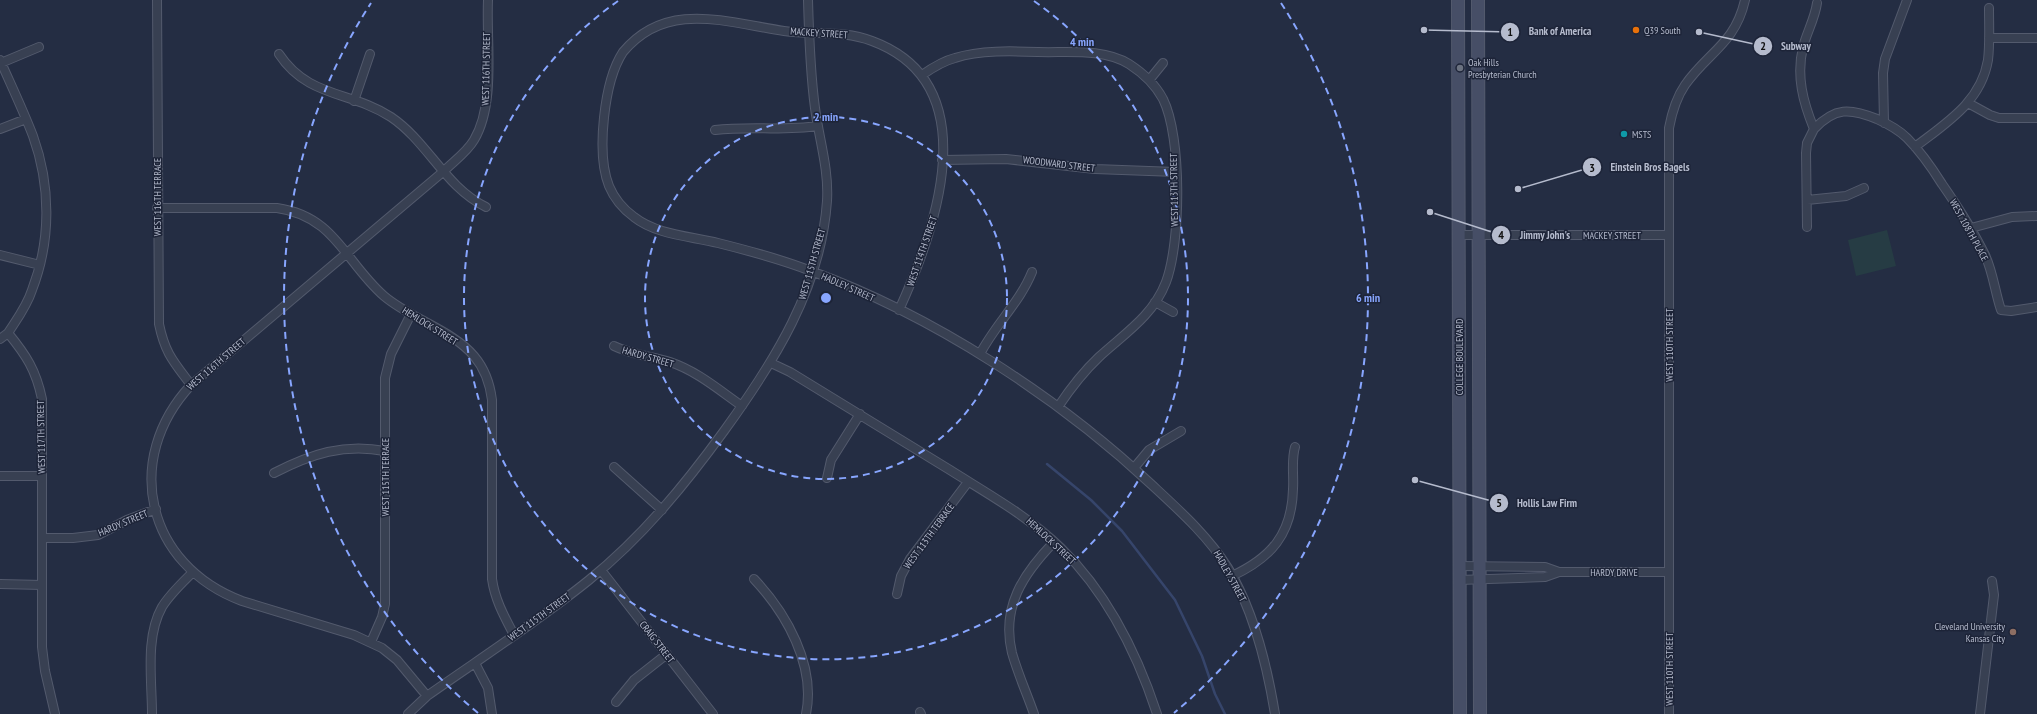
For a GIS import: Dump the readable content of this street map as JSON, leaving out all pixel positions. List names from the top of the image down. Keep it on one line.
{"streets":{"main road":["COLLEGE BOULEVARD"],"street":["MACKEY STREET","WEST 116TH STREET","WOODWARD STREET","WEST 113TH STREET","WEST 116TH TERRACE","WEST 108TH PLACE","WEST 114TH STREET","WEST 115TH STREET","HADLEY STREET","HEMLOCK STREET","WEST 110TH STREET","HARDY STREET","WEST 117TH STREET","WEST 115TH TERRACE","WEST 113TH TERRACE","HARDY DRIVE","CRAIG STREET"]},"crossings":[["MACKEY STREET","WEST 114TH STREET"],["MACKEY STREET","WEST 115TH STREET"],["MACKEY STREET","HADLEY STREET"],["MACKEY STREET","WEST 110TH STREET"],["MACKEY STREET","COLLEGE BOULEVARD"],["WEST 116TH STREET","WEST 116TH TERRACE"],["WEST 116TH STREET","WEST 115TH STREET"],["WEST 116TH STREET","HEMLOCK STREET"],["WEST 116TH STREET","HARDY STREET"],["WEST 116TH STREET","WEST 115TH TERRACE"],["WOODWARD STREET","WEST 113TH STREET"],["WOODWARD STREET","WEST 114TH STREET"],["WEST 113TH STREET","HADLEY STREET"],["WEST 116TH TERRACE","HEMLOCK STREET"],["WEST 114TH STREET","HADLEY STREET"],["WEST 115TH STREET","HADLEY STREET"],["WEST 115TH STREET","HEMLOCK STREET"],["WEST 115TH STREET","HARDY STREET"],["WEST 115TH STREET","CRAIG STREET"],["HEMLOCK STREET","WEST 115TH TERRACE"],["HEMLOCK STREET","WEST 113TH TERRACE"],["WEST 110TH STREET","HARDY DRIVE"],["HARDY STREET","WEST 117TH STREET"],["COLLEGE BOULEVARD","HARDY DRIVE"]],"places":["Bank of America","Q39 South","Subway","Oak Hills Presbyterian Church","MSTS","Einstein Bros Bagels","Jimmy John's","Hollis Law Firm","Cleveland University Kansas City"],"rings":["4 min","2 min","6 min"]}
